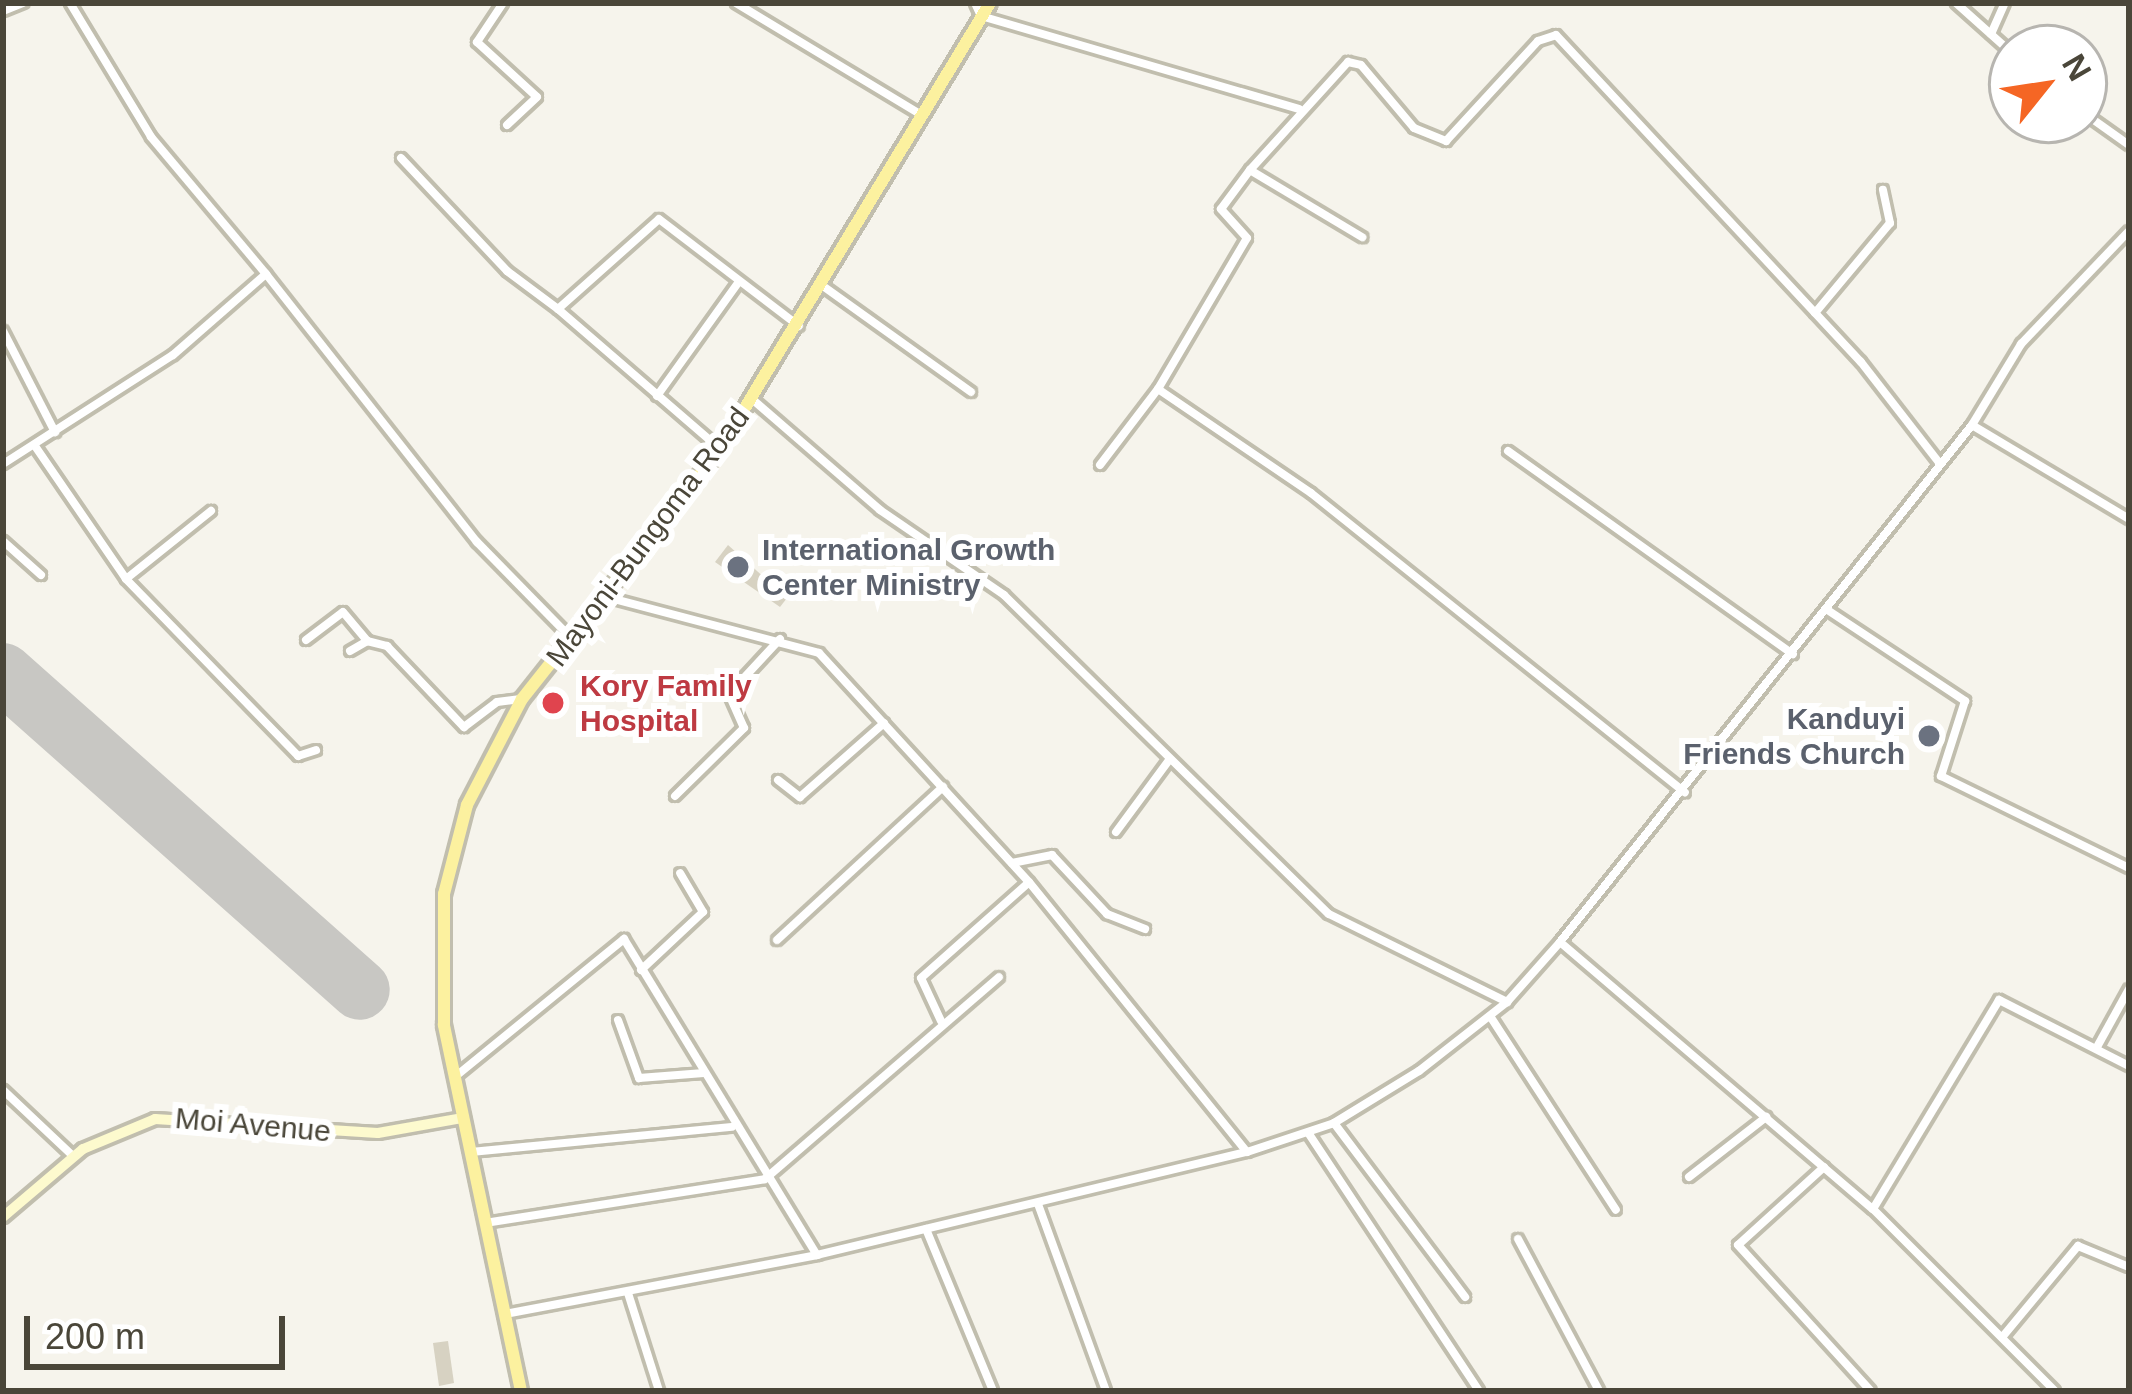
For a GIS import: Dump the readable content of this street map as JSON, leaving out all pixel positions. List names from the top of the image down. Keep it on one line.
{"streets":{"main road":["Mayoni-Bungoma Road"],"street":["Moi Avenue"]},"crossings":[["Mayoni-Bungoma Road","Moi Avenue"]],"places":["International Growth Center Ministry","Kory Family Hospital","Kanduyi Friends Church"],"scale_bar":"200 m","north":"top right"}
